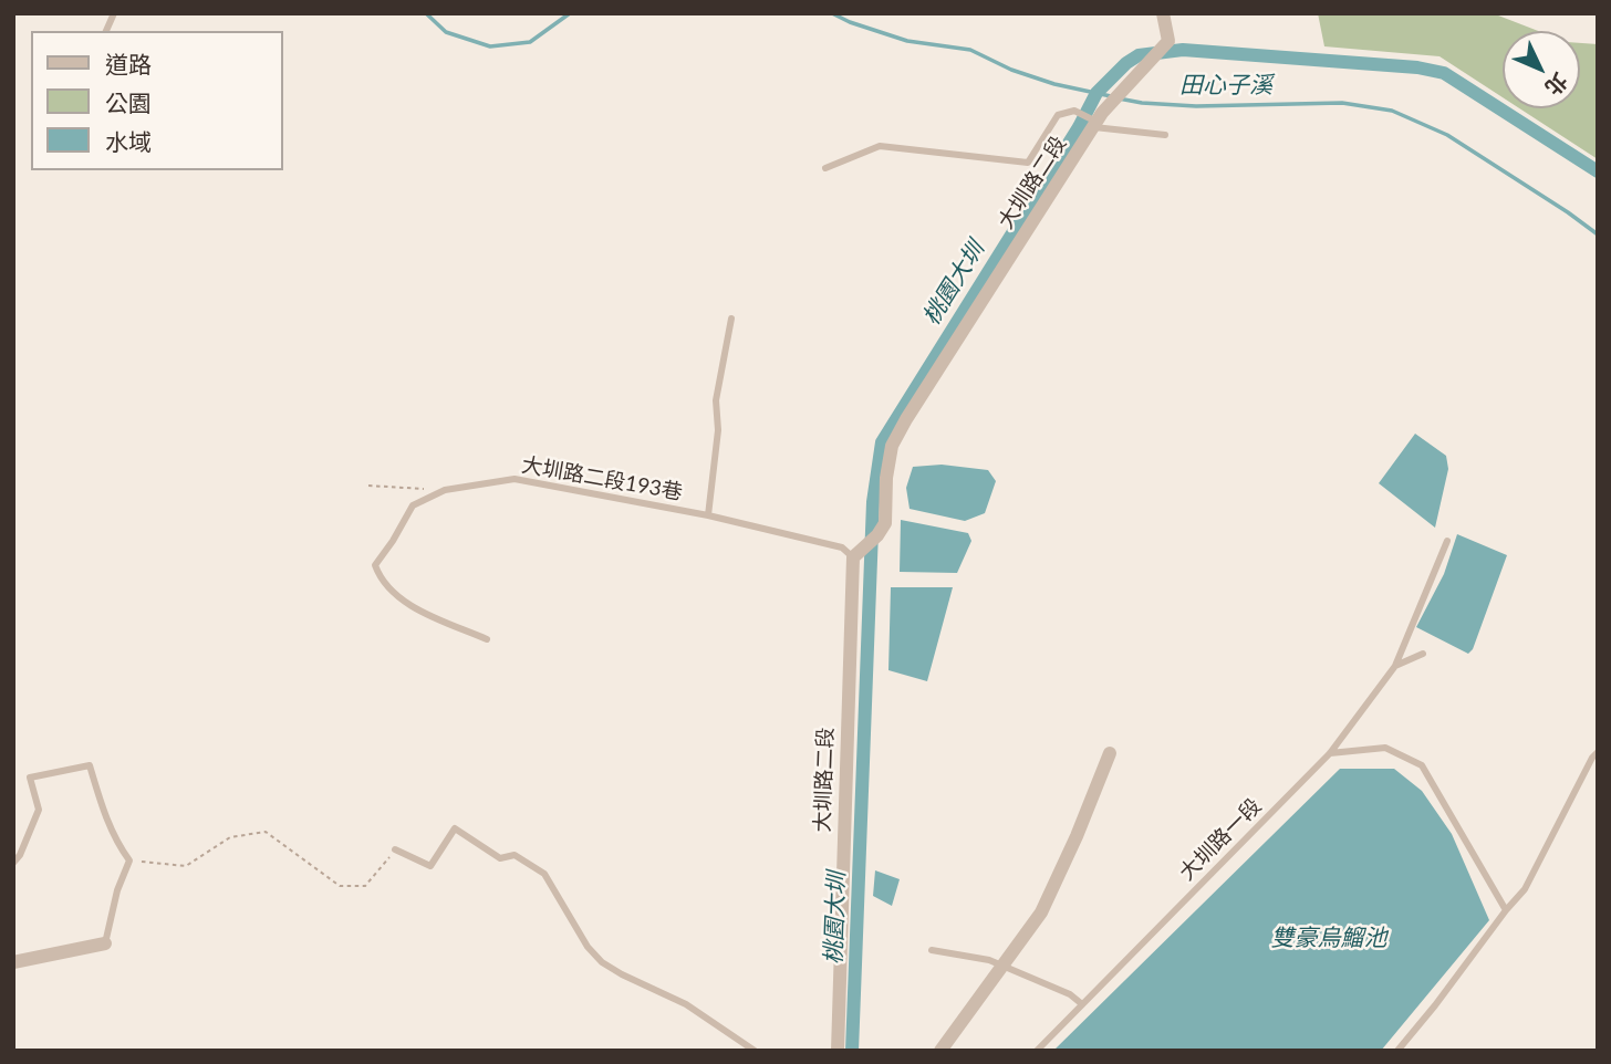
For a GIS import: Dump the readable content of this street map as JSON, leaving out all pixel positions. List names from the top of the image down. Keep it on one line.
{"streets":{"street":["大圳路二段"],"lane":["大圳路二段193巷","大圳路一段"]},"crossings":[["大圳路二段","大圳路二段193巷"]],"water":["田心子溪","桃園大圳","雙豪烏鰡池"],"legend":["道路","公園","水域"],"north":"bottom right"}
